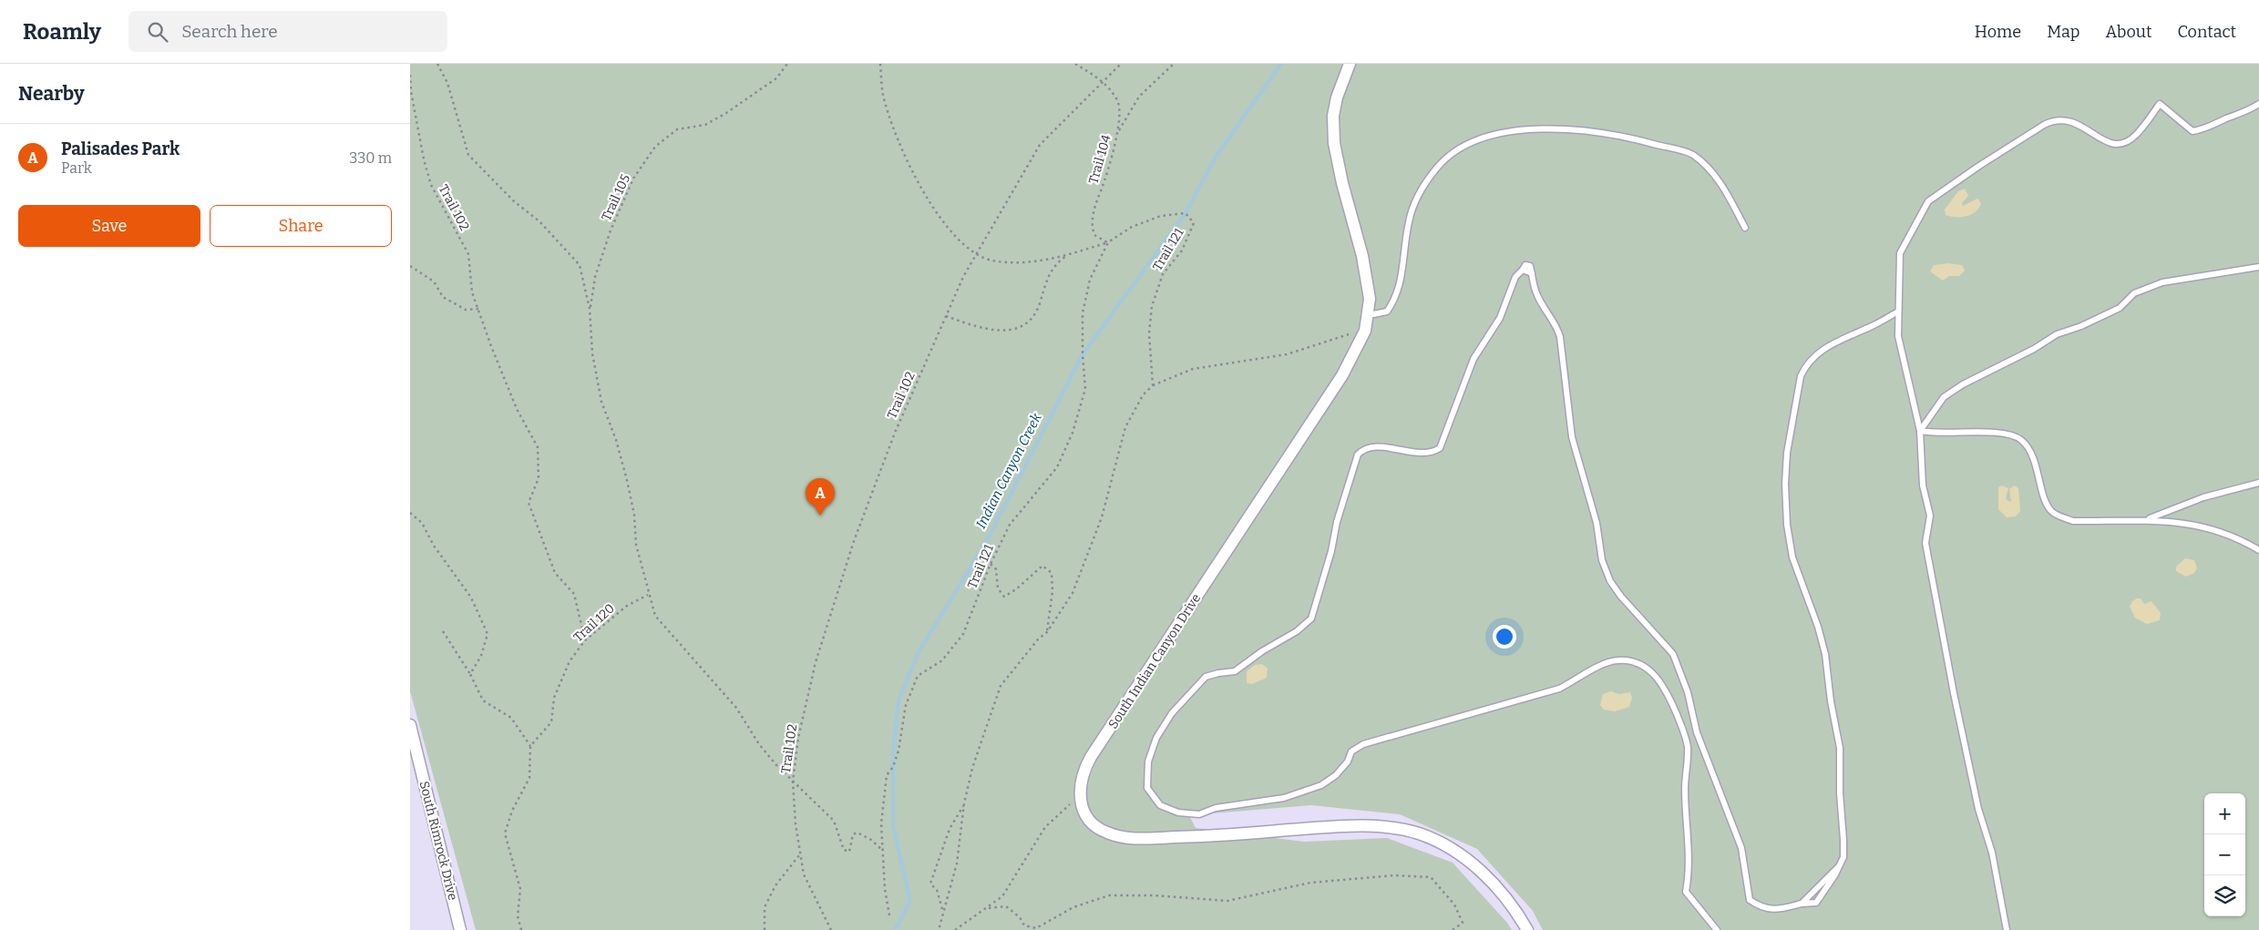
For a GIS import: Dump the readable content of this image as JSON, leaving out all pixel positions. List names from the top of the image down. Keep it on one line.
{"streets":{"street":["South Indian Canyon Drive","South Rimrock Drive"],"path":["Trail 104","Trail 105","Trail 102","Trail 121","Trail 120"]},"crossings":[["Trail 104","Trail 102"],["Trail 104","Trail 121"],["Trail 105","Trail 102"],["Trail 102","Trail 120"]],"water":["Indian Canyon Creek"],"page":{"header":"Roamly","search":"Search here","nav":["Home","Map","About","Contact"],"heading":"Nearby","list":[{"mark":"A","name":"Palisades Park","note":"Park","value":"330 m"}],"buttons":["Save","Share"],"pins":"A","map_buttons":["+","−"]}}
